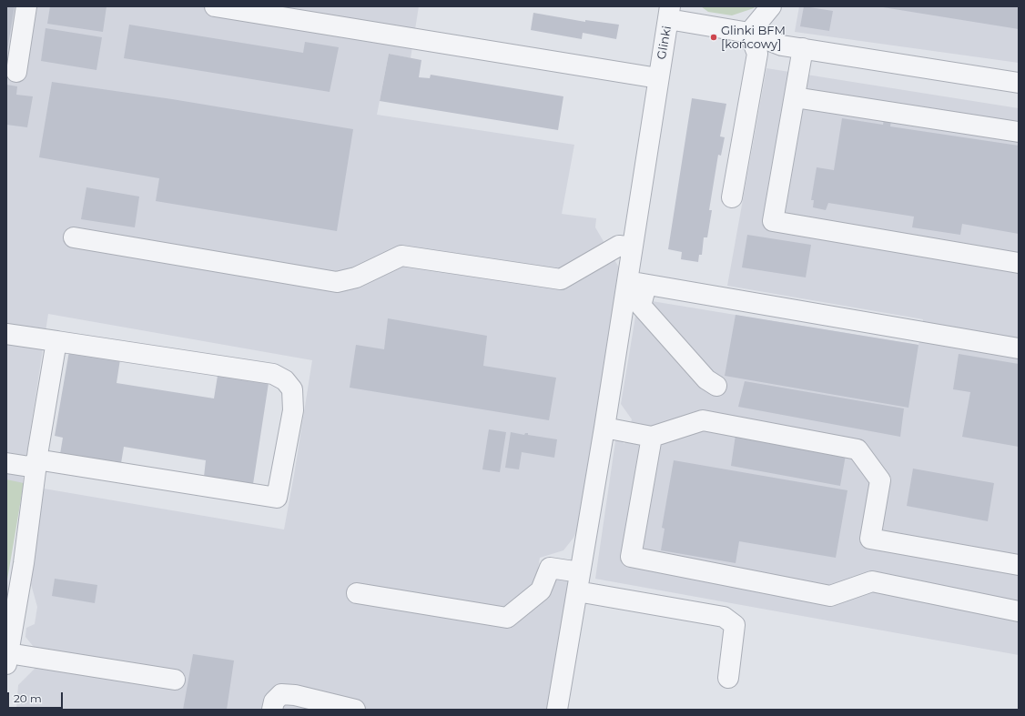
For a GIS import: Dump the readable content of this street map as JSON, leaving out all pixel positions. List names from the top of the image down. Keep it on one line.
{"streets":{"street":["Glinki"]},"places":["Glinki BFM [końcowy]"],"scale_bar":"20 m"}
